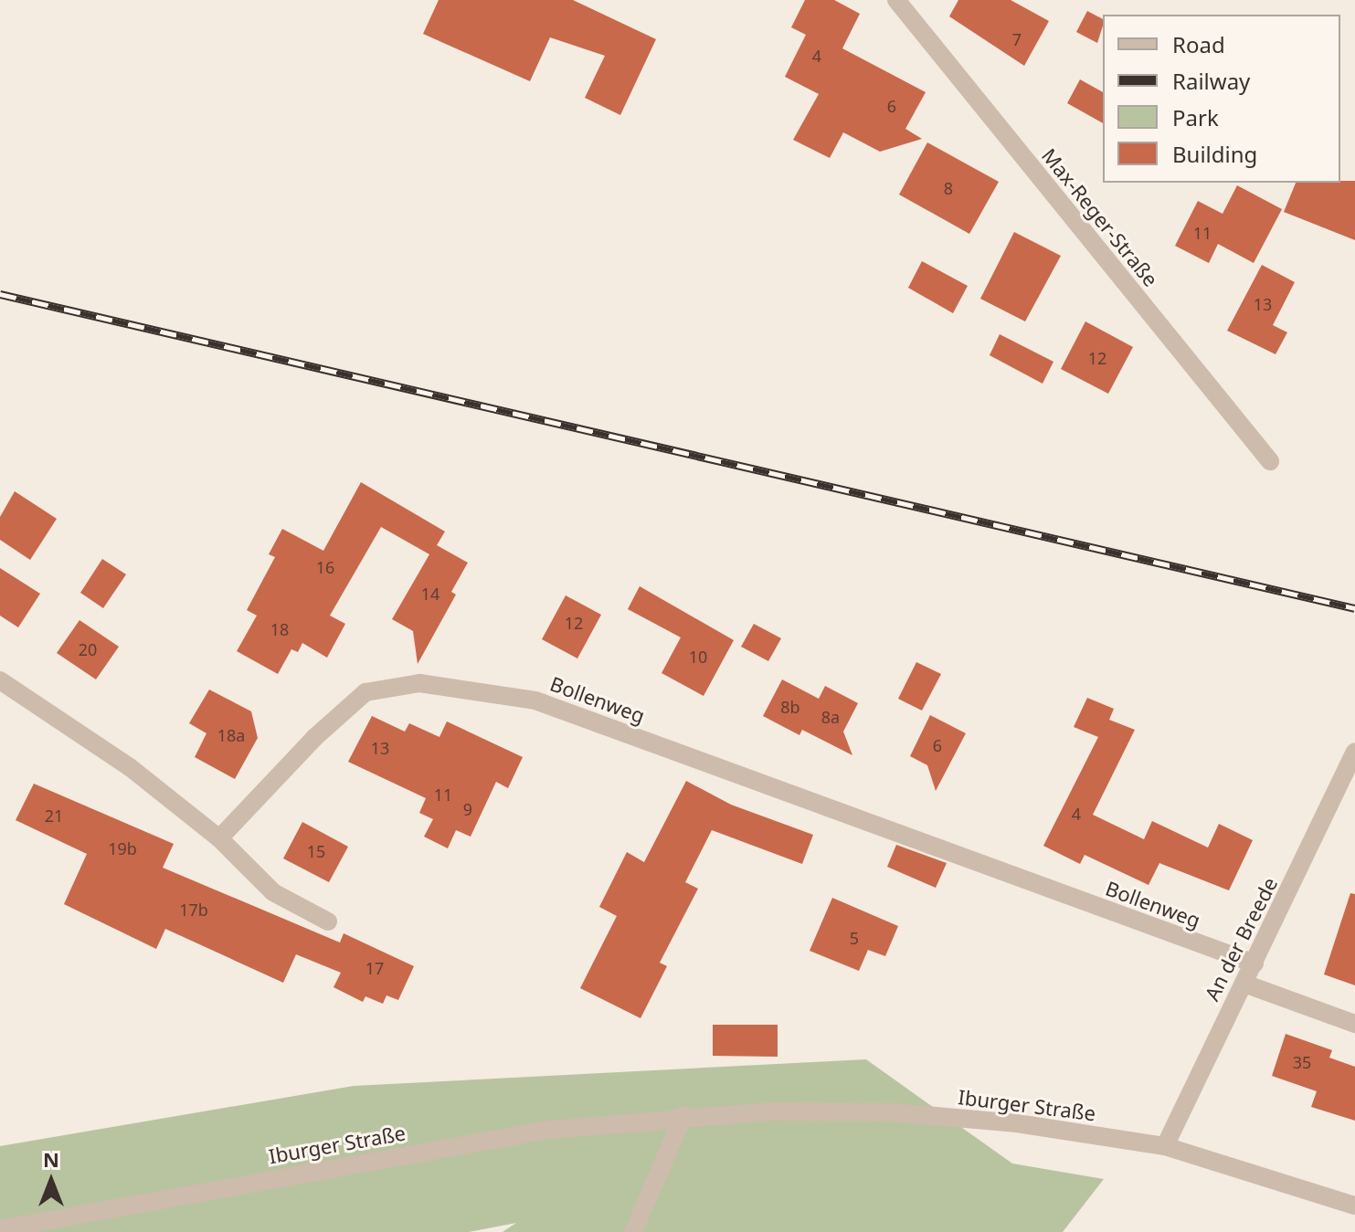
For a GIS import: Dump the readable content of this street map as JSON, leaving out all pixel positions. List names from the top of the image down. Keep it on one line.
{"streets":{"street":["Max-Reger-Straße","Bollenweg","An der Breede","Iburger Straße"]},"crossings":[["Bollenweg","An der Breede"],["An der Breede","Iburger Straße"]],"house_numbers":["7","4","6","8","11","13","12","16","14","12","18","20","10","8b","8a","18a","6","13","11","9","4","21","19b","15","17b","5","17","35"],"legend":["Road","Railway","Park","Building"],"north":"top"}
